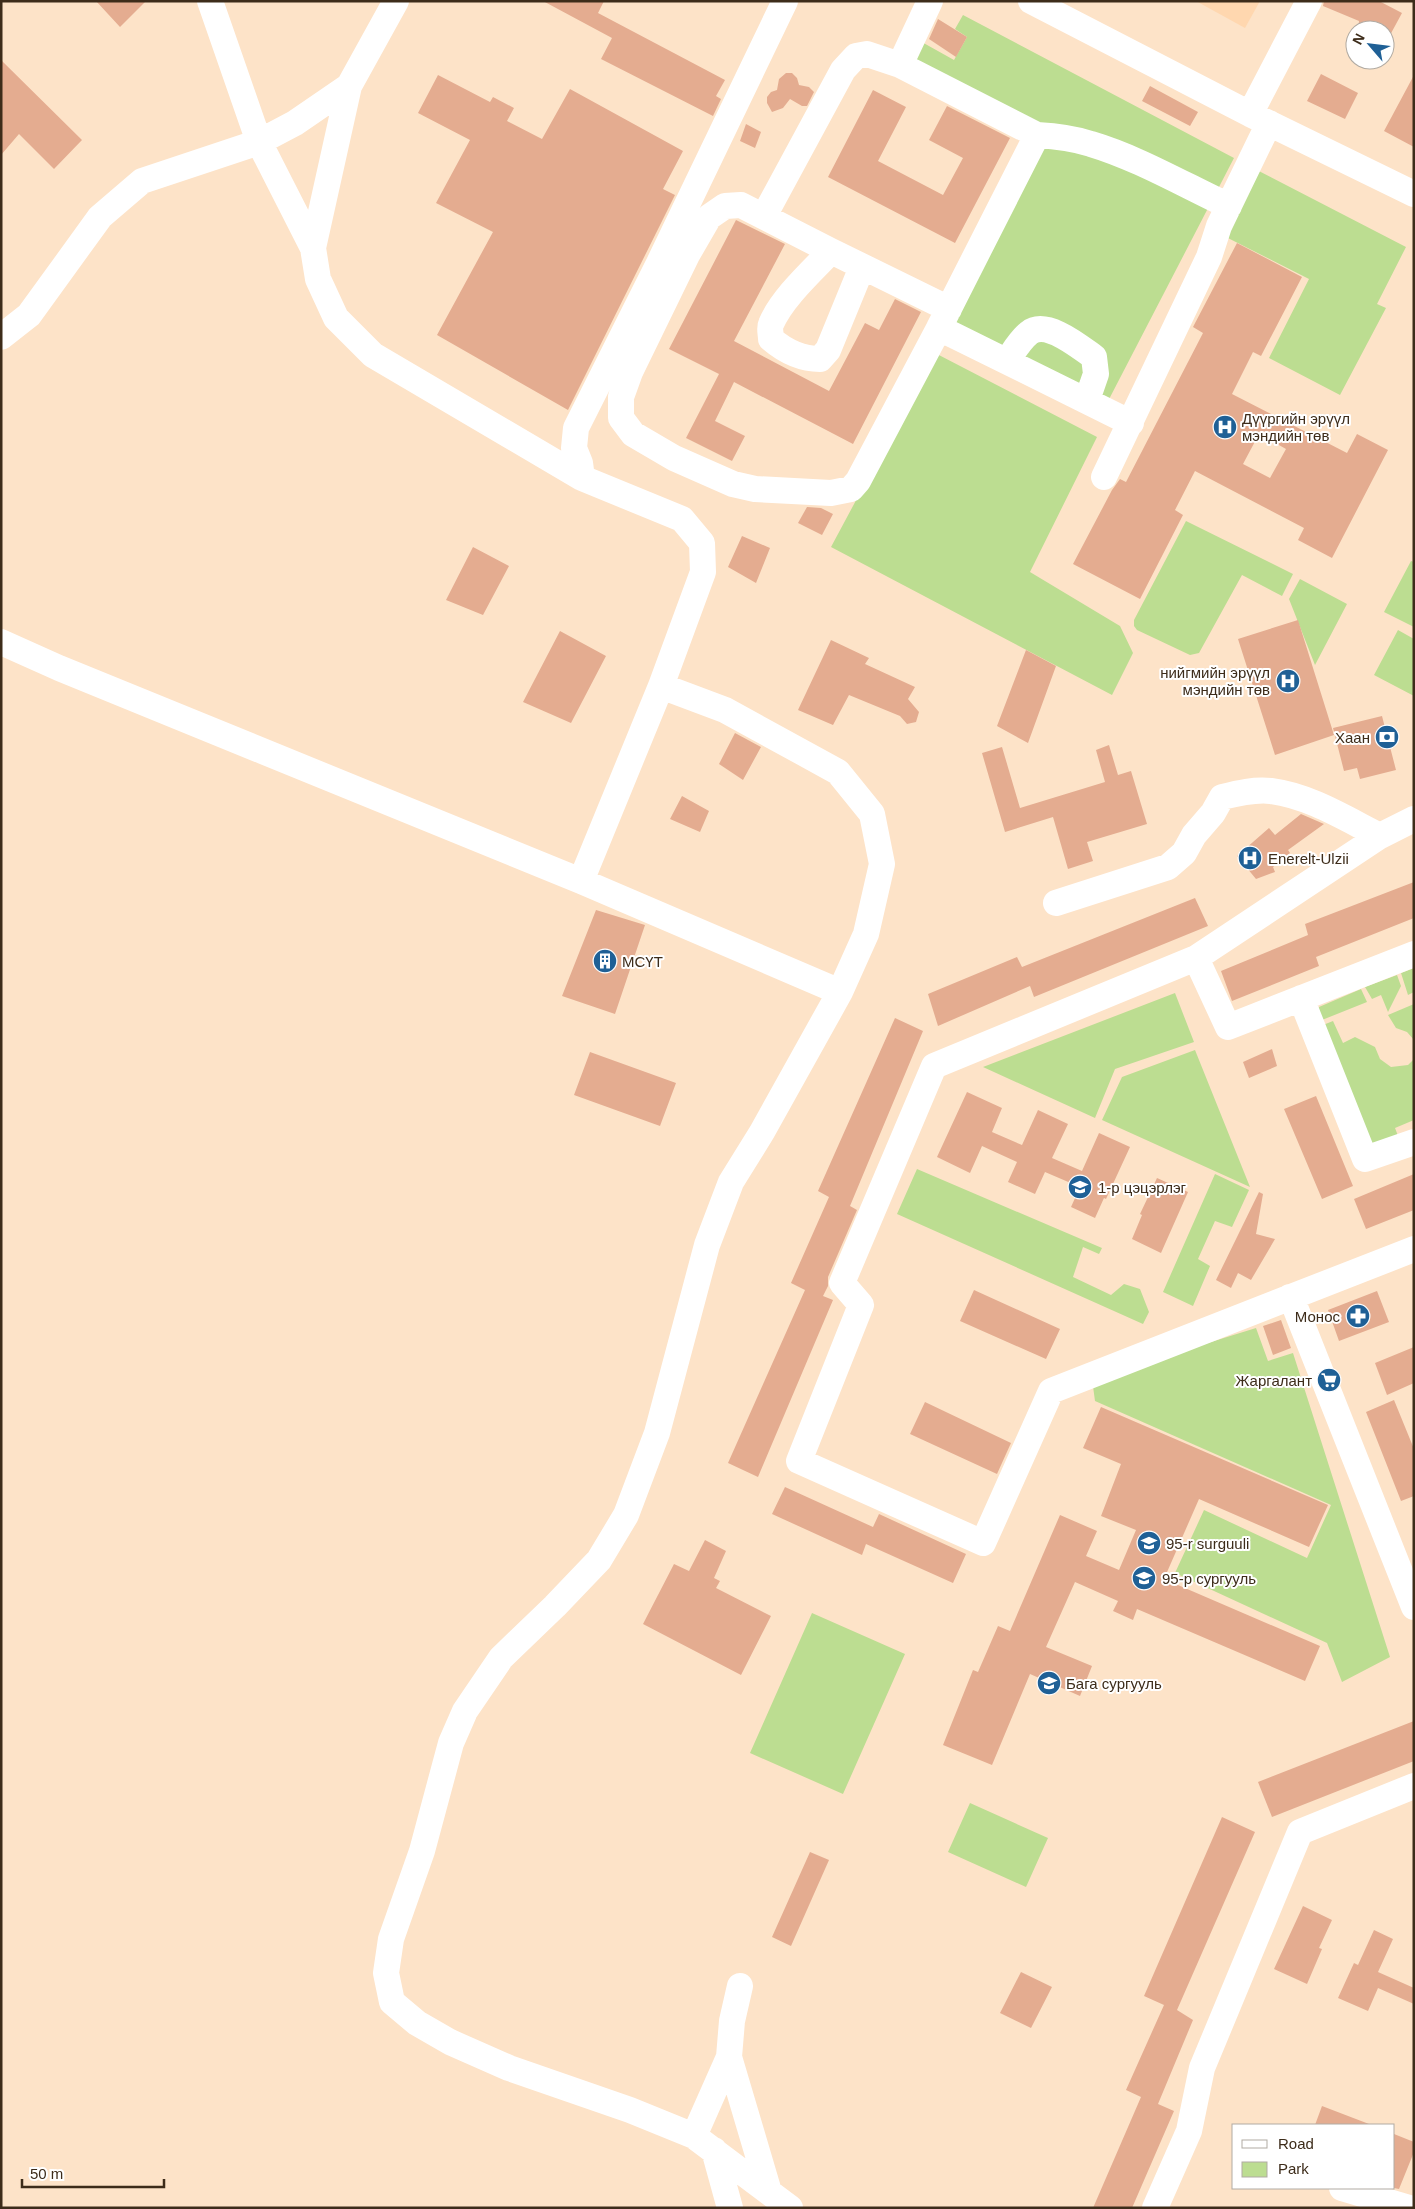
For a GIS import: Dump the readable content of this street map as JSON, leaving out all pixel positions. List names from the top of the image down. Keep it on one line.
{"places":{"hospital":["Дүүргийн эрүүл мэндийн төв","нийгмийн эрүүл мэндийн төв","Enerelt-Ulzii"],"bank":["Хаан"],"building":["МСҮТ"],"school or university":["1-р цэцэрлэг","95-r surguuli","95-р сургууль","Бага сургууль"],"pharmacy":["Монос"],"supermarket":["Жаргалант"]},"legend":["Road","Park"],"scale_bar":"50 m","north":"top left"}
